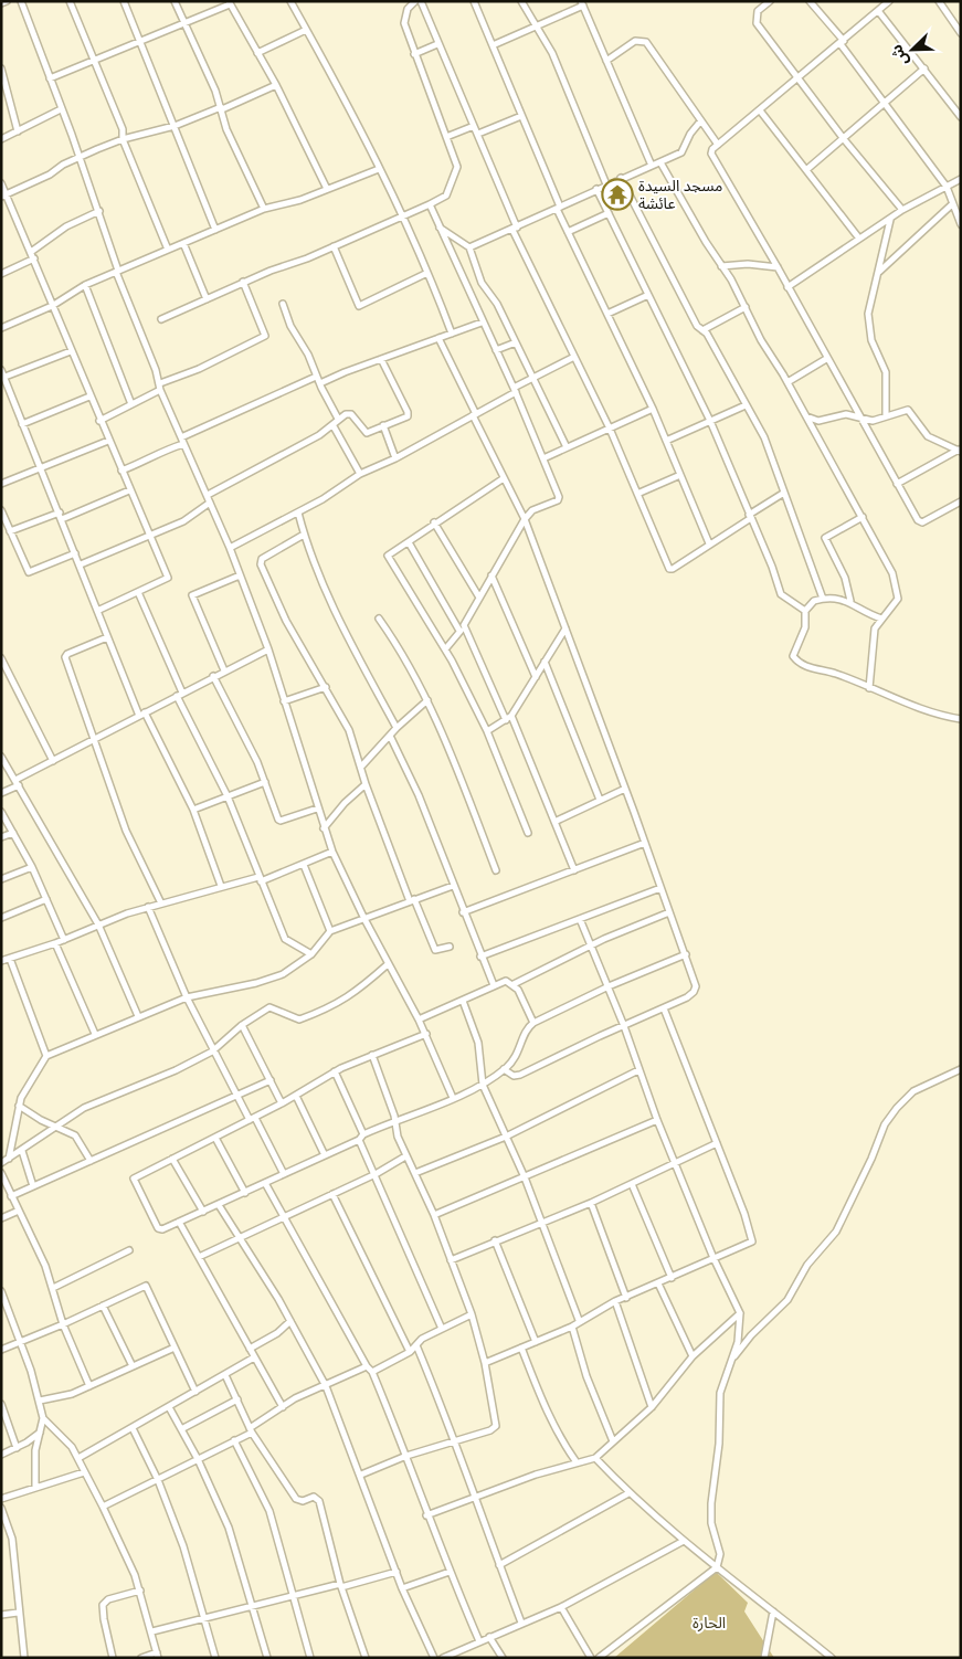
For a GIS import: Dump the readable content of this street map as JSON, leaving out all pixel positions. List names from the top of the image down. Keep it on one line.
{"parks":["الحارة"],"places":{"temple":["مسجد السيدة عائشة"]},"north":"bottom left"}
